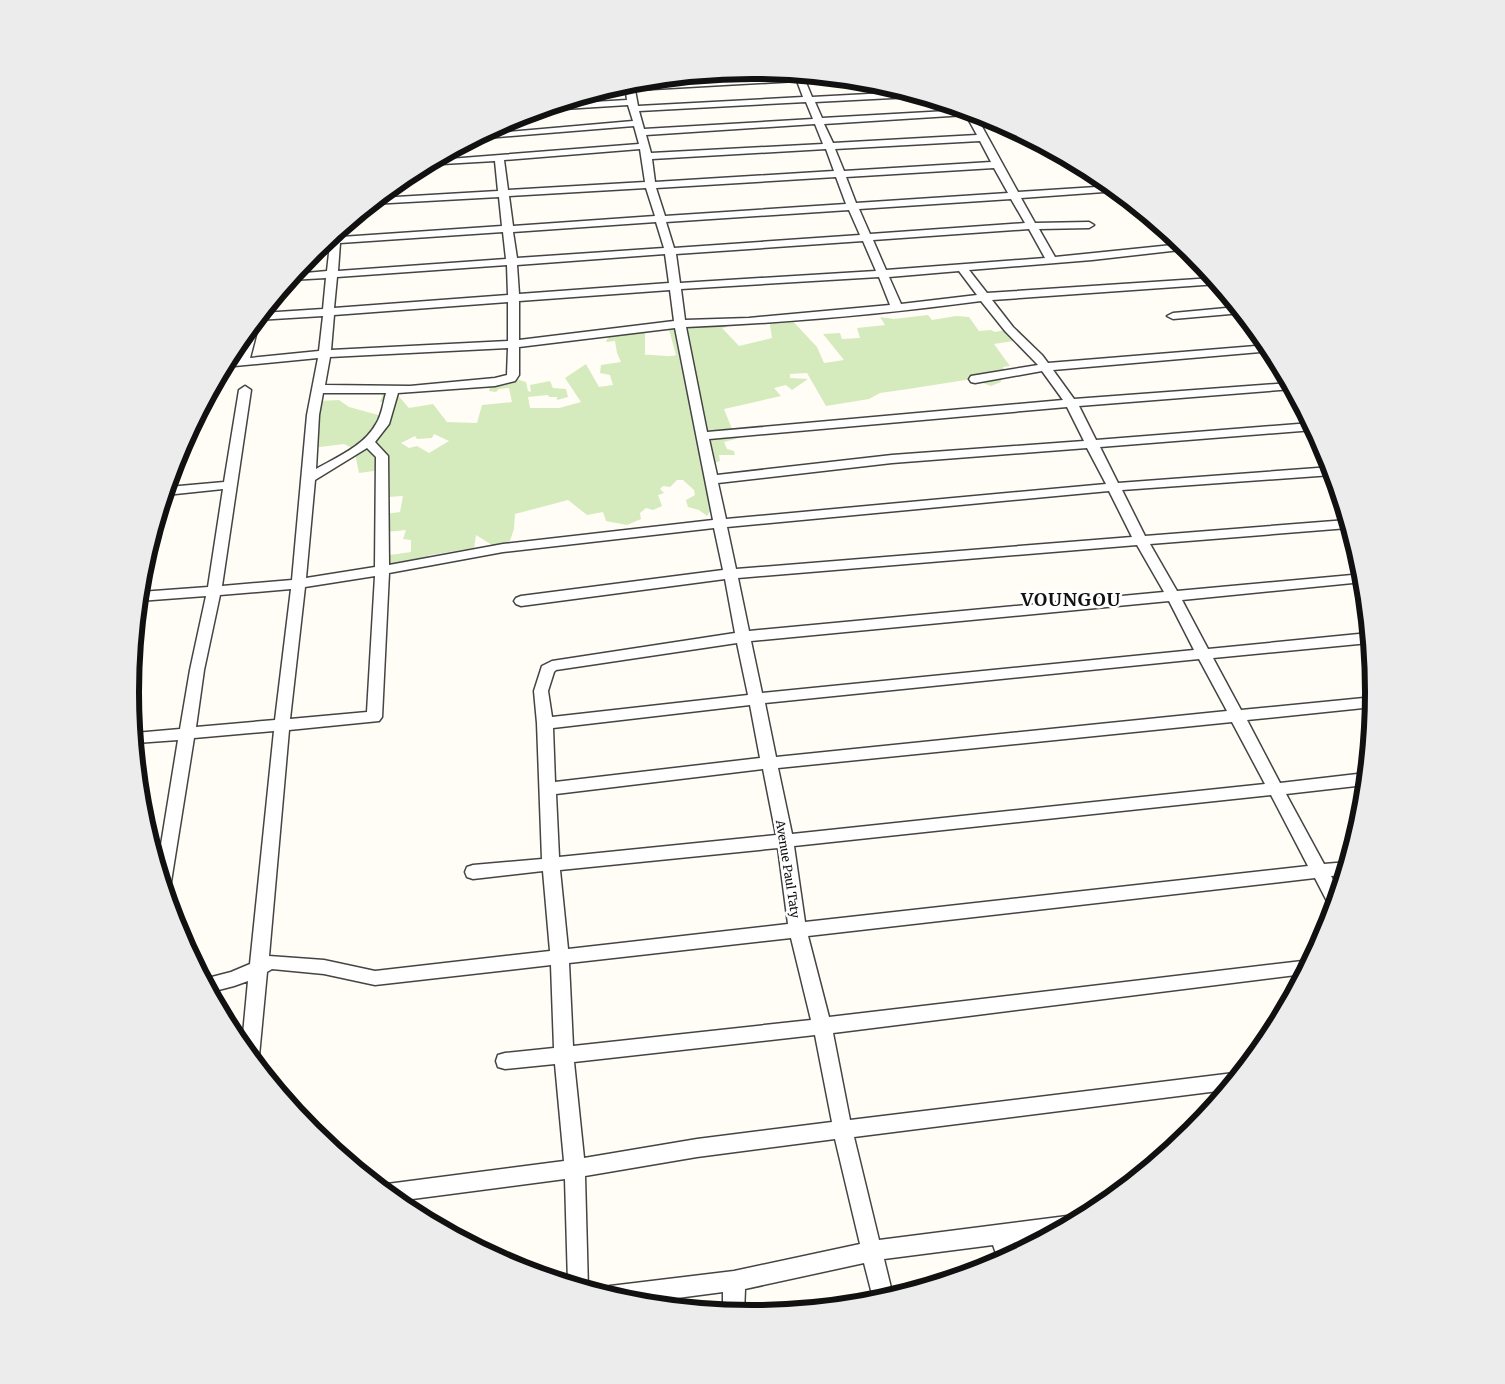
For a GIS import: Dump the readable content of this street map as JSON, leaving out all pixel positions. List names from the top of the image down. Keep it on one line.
{"streets":{"street":["Avenue Paul Taty"]},"districts":["VOUNGOU"]}
